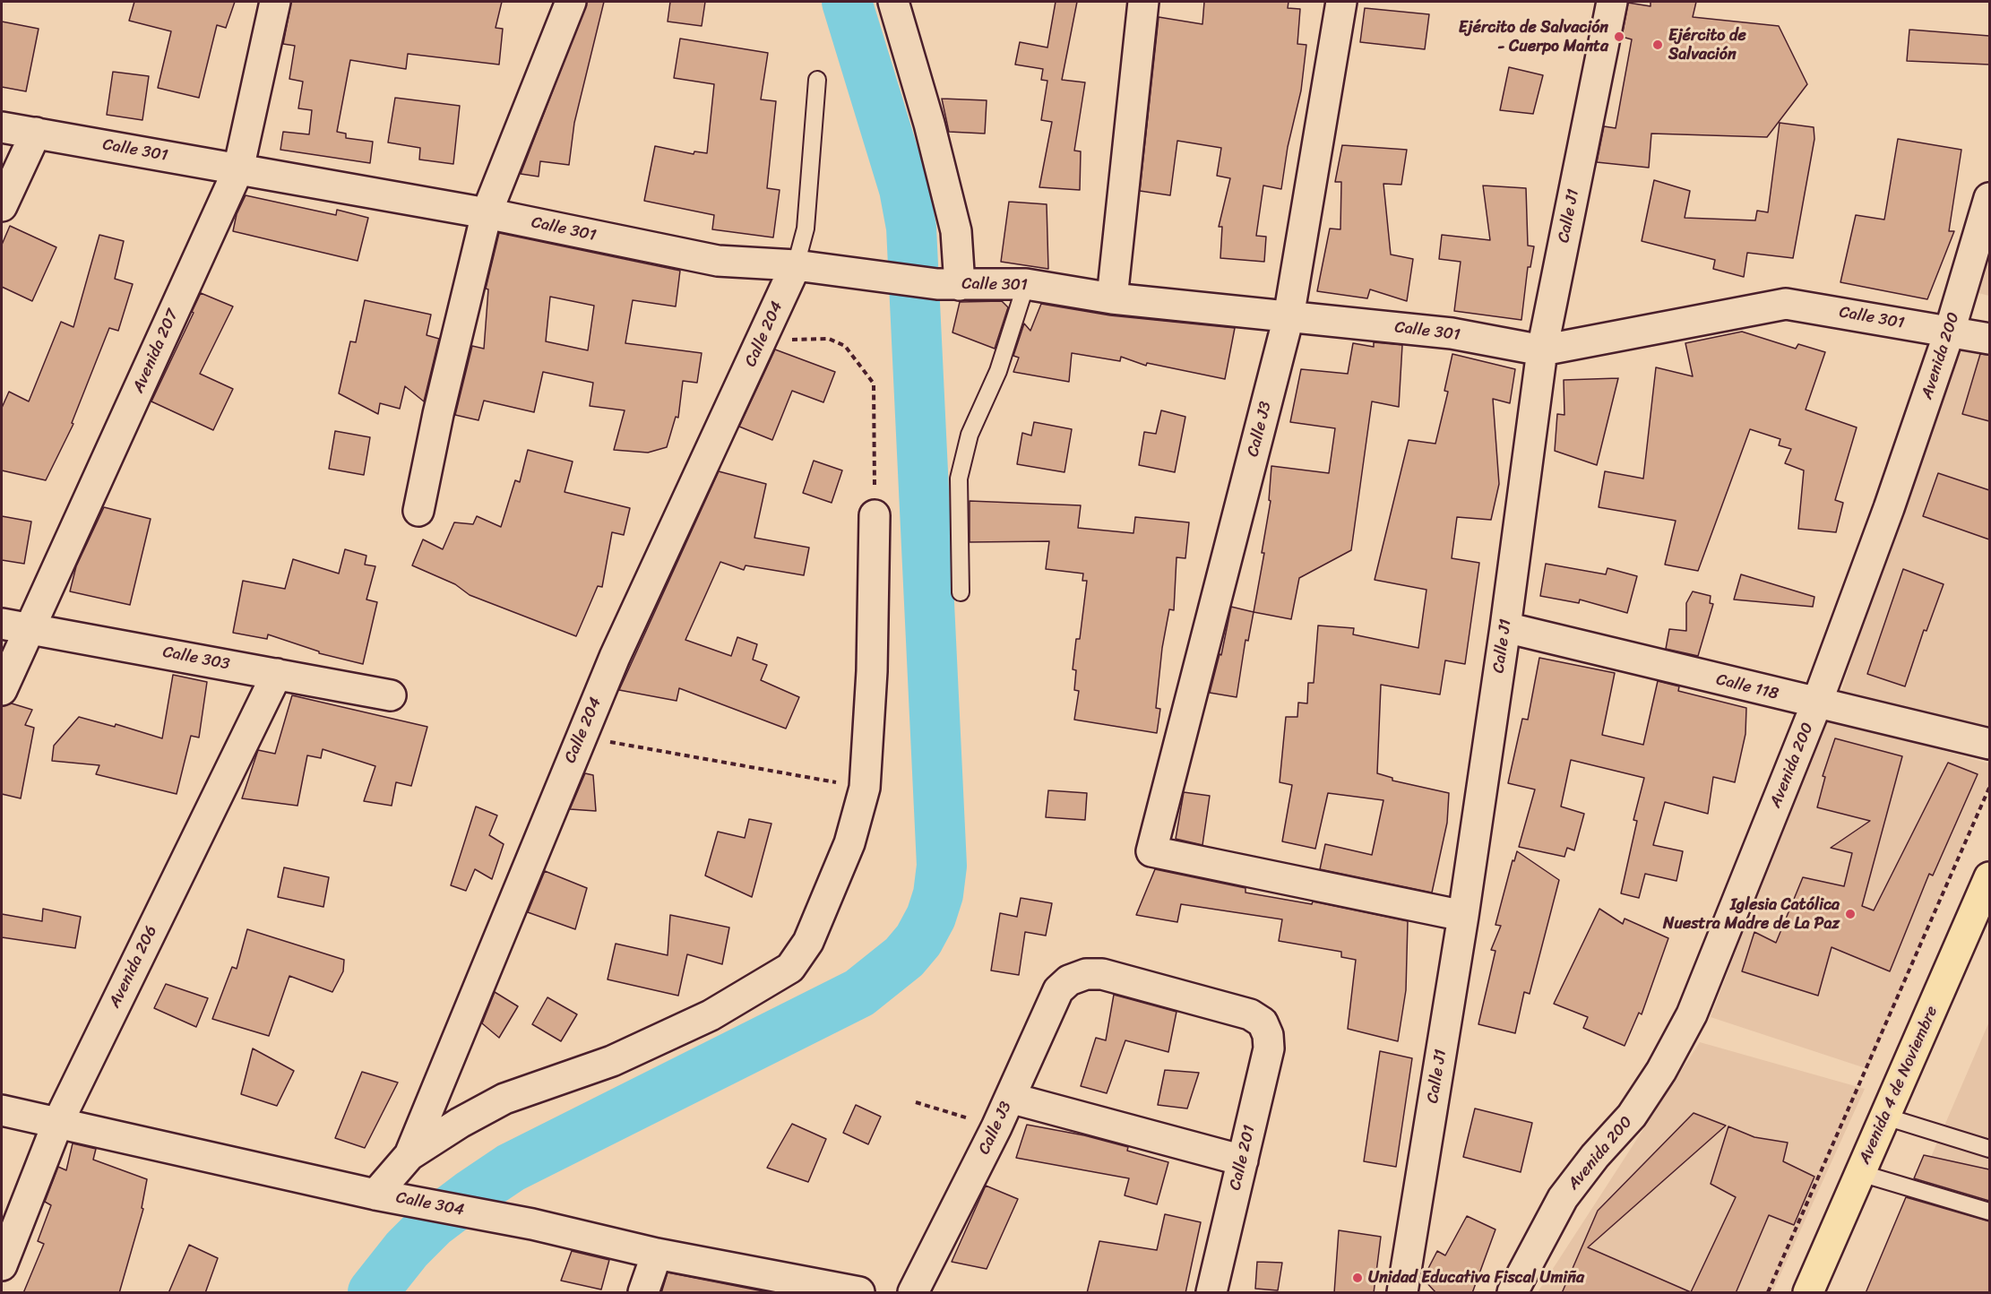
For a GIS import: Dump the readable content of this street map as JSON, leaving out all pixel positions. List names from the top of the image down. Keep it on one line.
{"streets":{"main road":["Avenida 4 de Noviembre"],"street":["Calle 301","Calle J1","Calle 204","Avenida 207","Avenida 200","Calle J3","Calle 303","Calle 118","Avenida 206","Calle 201","Calle 304"]},"crossings":[["Calle 301","Calle J1"],["Calle 301","Calle 204"],["Calle 301","Avenida 207"],["Calle 301","Avenida 200"],["Calle 301","Calle J3"],["Calle J1","Calle J3"],["Calle J1","Calle 118"],["Calle 204","Calle 304"],["Avenida 207","Calle 303"],["Avenida 200","Calle 118"],["Calle J3","Calle 201"],["Calle 303","Avenida 206"],["Avenida 206","Calle 304"]],"places":["Ejército de Salvación - Cuerpo Manta","Ejército de Salvación","Iglesia Católica Nuestra Madre de La Paz","Unidad Educativa Fiscal Umiña"]}
